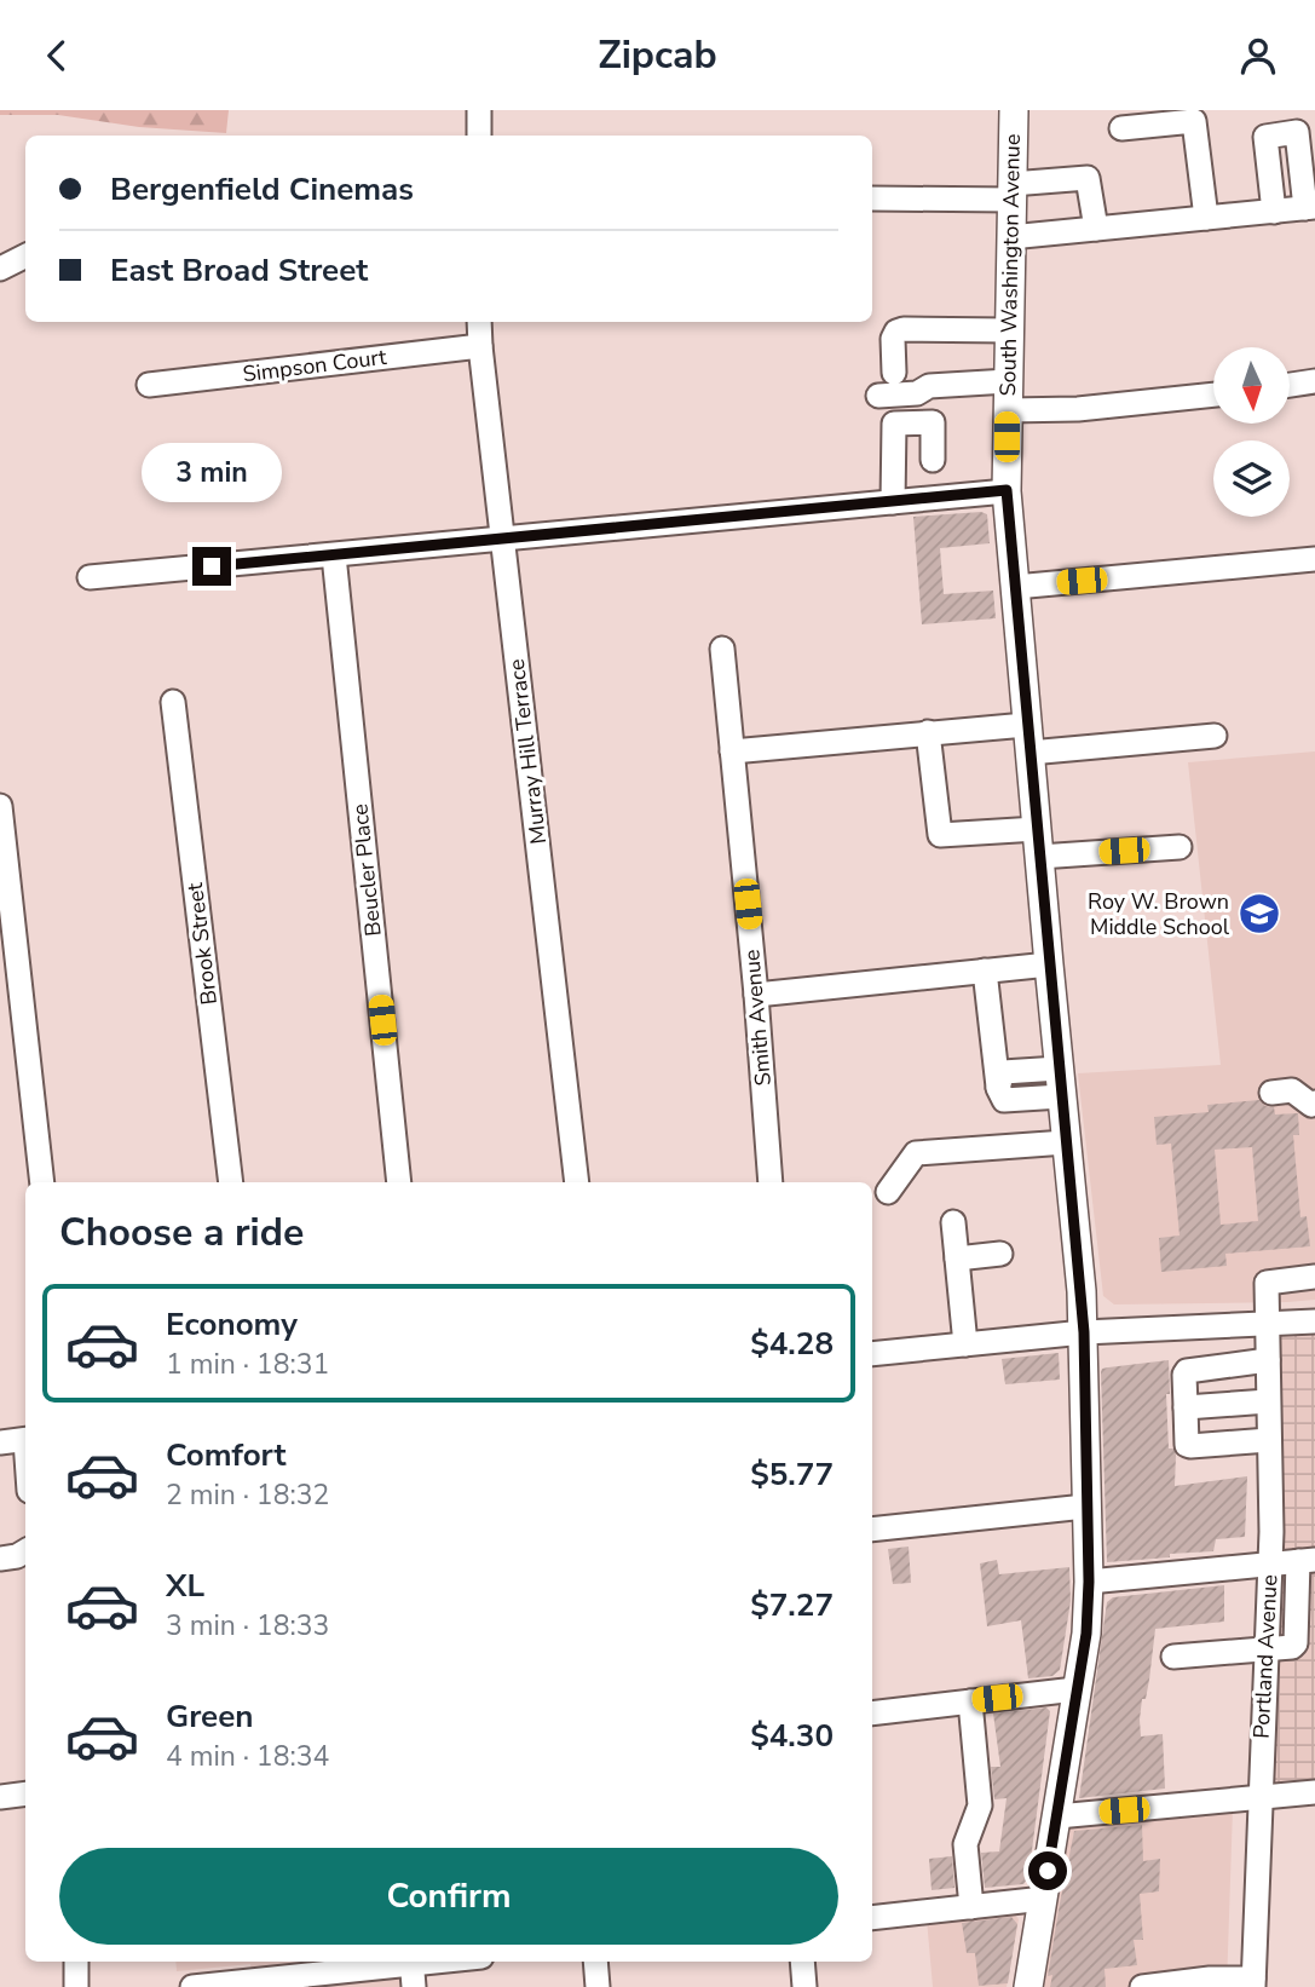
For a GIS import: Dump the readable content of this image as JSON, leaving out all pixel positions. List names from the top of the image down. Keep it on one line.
{"streets":{"main road":["South Washington Avenue"],"street":["Simpson Court","Murray Hill Terrace","Beucler Place","Brook Street","Smith Avenue","Portland Avenue"]},"crossings":[["Simpson Court","Murray Hill Terrace"]],"places":{"school or university":["Roy W. Brown Middle School"]},"north":"bottom","page":{"header":"Zipcab","banner":["Bergenfield Cinemas","East Broad Street"],"bubble":"3 min","heading":"Choose a ride","list":[{"name":"Economy","note":"1 min · 18:31","value":"$4.28"},{"name":"Comfort","note":"2 min · 18:32","value":"$5.77"},{"name":"XL","note":"3 min · 18:33","value":"$7.27"},{"name":"Green","note":"4 min · 18:34","value":"$4.30"}],"buttons":"Confirm"}}
